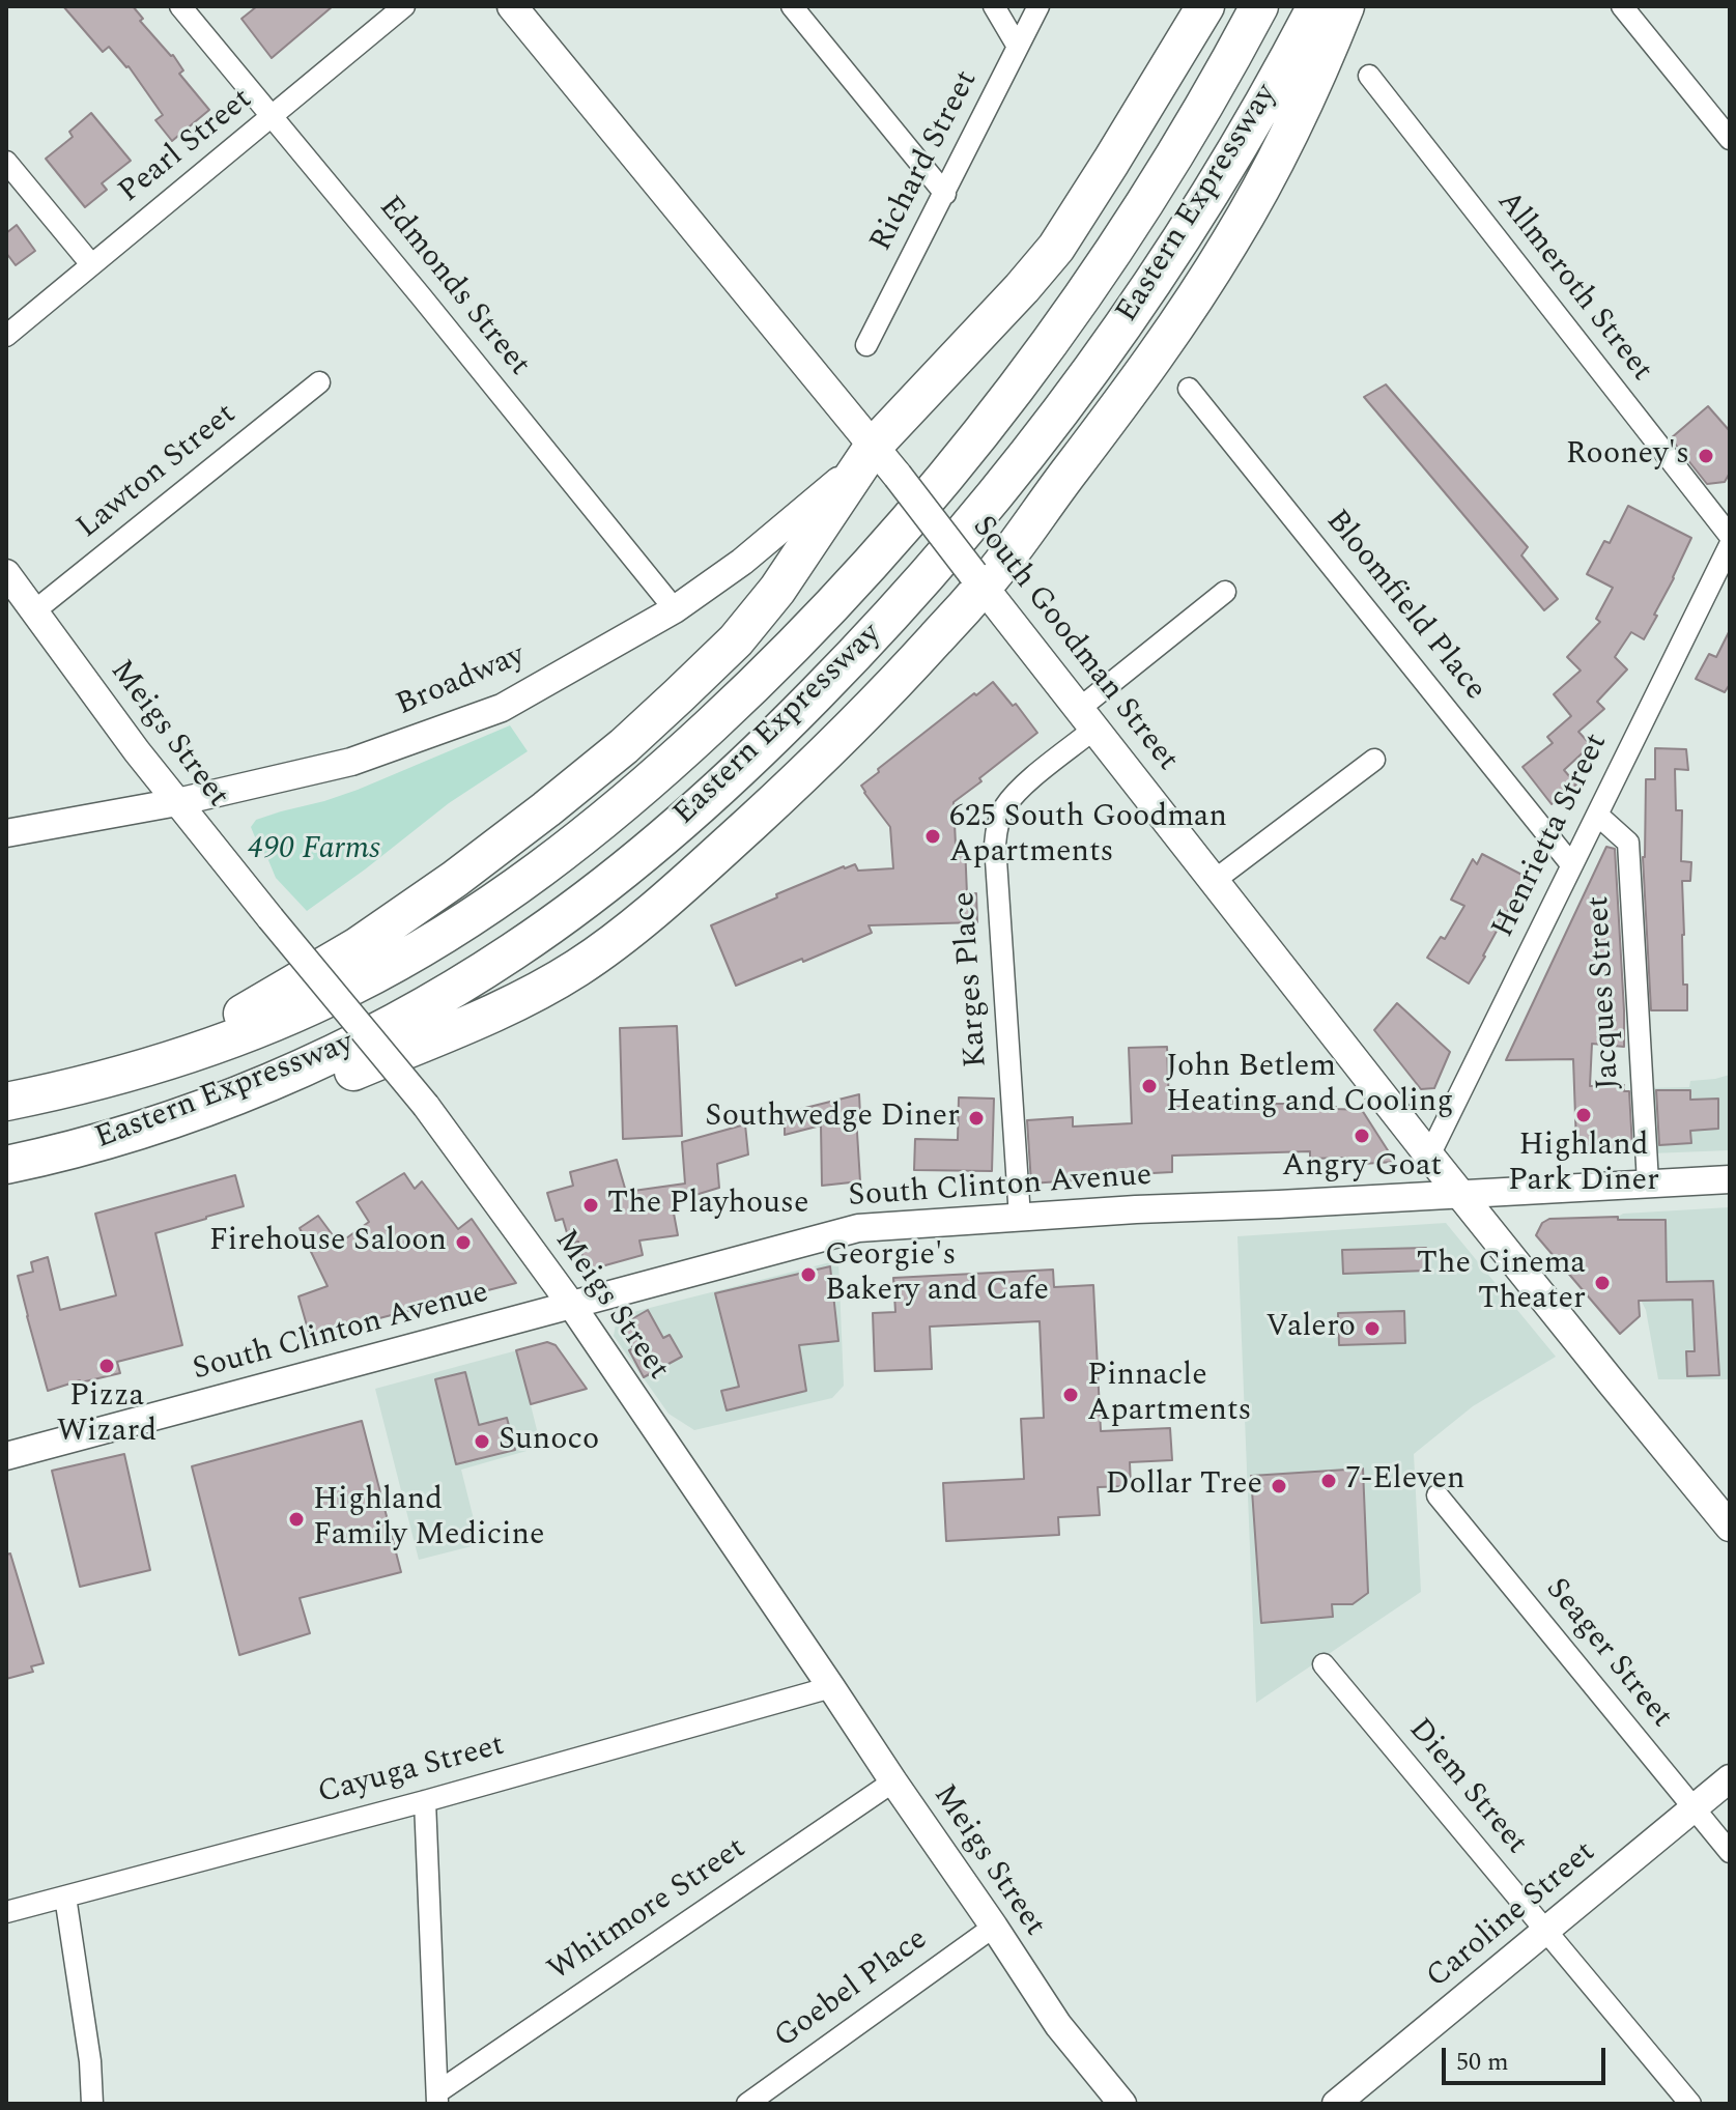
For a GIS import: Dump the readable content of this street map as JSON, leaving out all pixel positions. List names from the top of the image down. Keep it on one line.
{"streets":{"highway":["Eastern Expressway"],"main road":["South Goodman Street"],"street":["Pearl Street","Richard Street","Edmonds Street","Allmeroth Street","Lawton Street","Bloomfield Place","Broadway","Meigs Street","Henrietta Street","Karges Place","Jacques Street","South Clinton Avenue","Seager Street","Cayuga Street","Diem Street","Whitmore Street","Caroline Street","Goebel Place"]},"crossings":[["Pearl Street","Edmonds Street"],["Edmonds Street","Broadway"],["Lawton Street","Meigs Street"],["Bloomfield Place","Henrietta Street"],["South Goodman Street","Broadway"],["South Goodman Street","Henrietta Street"],["South Goodman Street","Karges Place"],["South Goodman Street","South Clinton Avenue"],["Broadway","Meigs Street"],["Meigs Street","South Clinton Avenue"],["Meigs Street","Cayuga Street"],["Meigs Street","Whitmore Street"],["Meigs Street","Goebel Place"],["Henrietta Street","Jacques Street"],["Karges Place","South Clinton Avenue"],["Jacques Street","South Clinton Avenue"],["Seager Street","Caroline Street"],["Diem Street","Caroline Street"]],"parks":["490 Farms"],"places":["Rooney's","625 South Goodman Apartments","John Betlem Heating and Cooling","Highland Park Diner","Southwedge Diner","Angry Goat","The Playhouse","Firehouse Saloon","Georgie's Bakery and Cafe","The Cinema Theater","Valero","Pizza Wizard","Pinnacle Apartments","Sunoco","7-Eleven","Dollar Tree","Highland Family Medicine"],"scale_bar":"50 m"}
